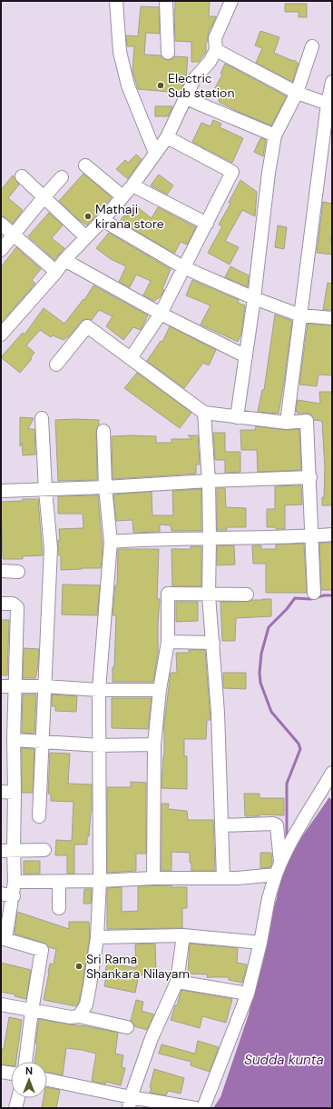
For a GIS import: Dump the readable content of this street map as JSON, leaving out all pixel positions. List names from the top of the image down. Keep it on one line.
{"water":["Sudda kunta"],"places":["Electric Sub station","Mathaji kirana store","Sri Rama Shankara Nilayam"],"north":"top"}
